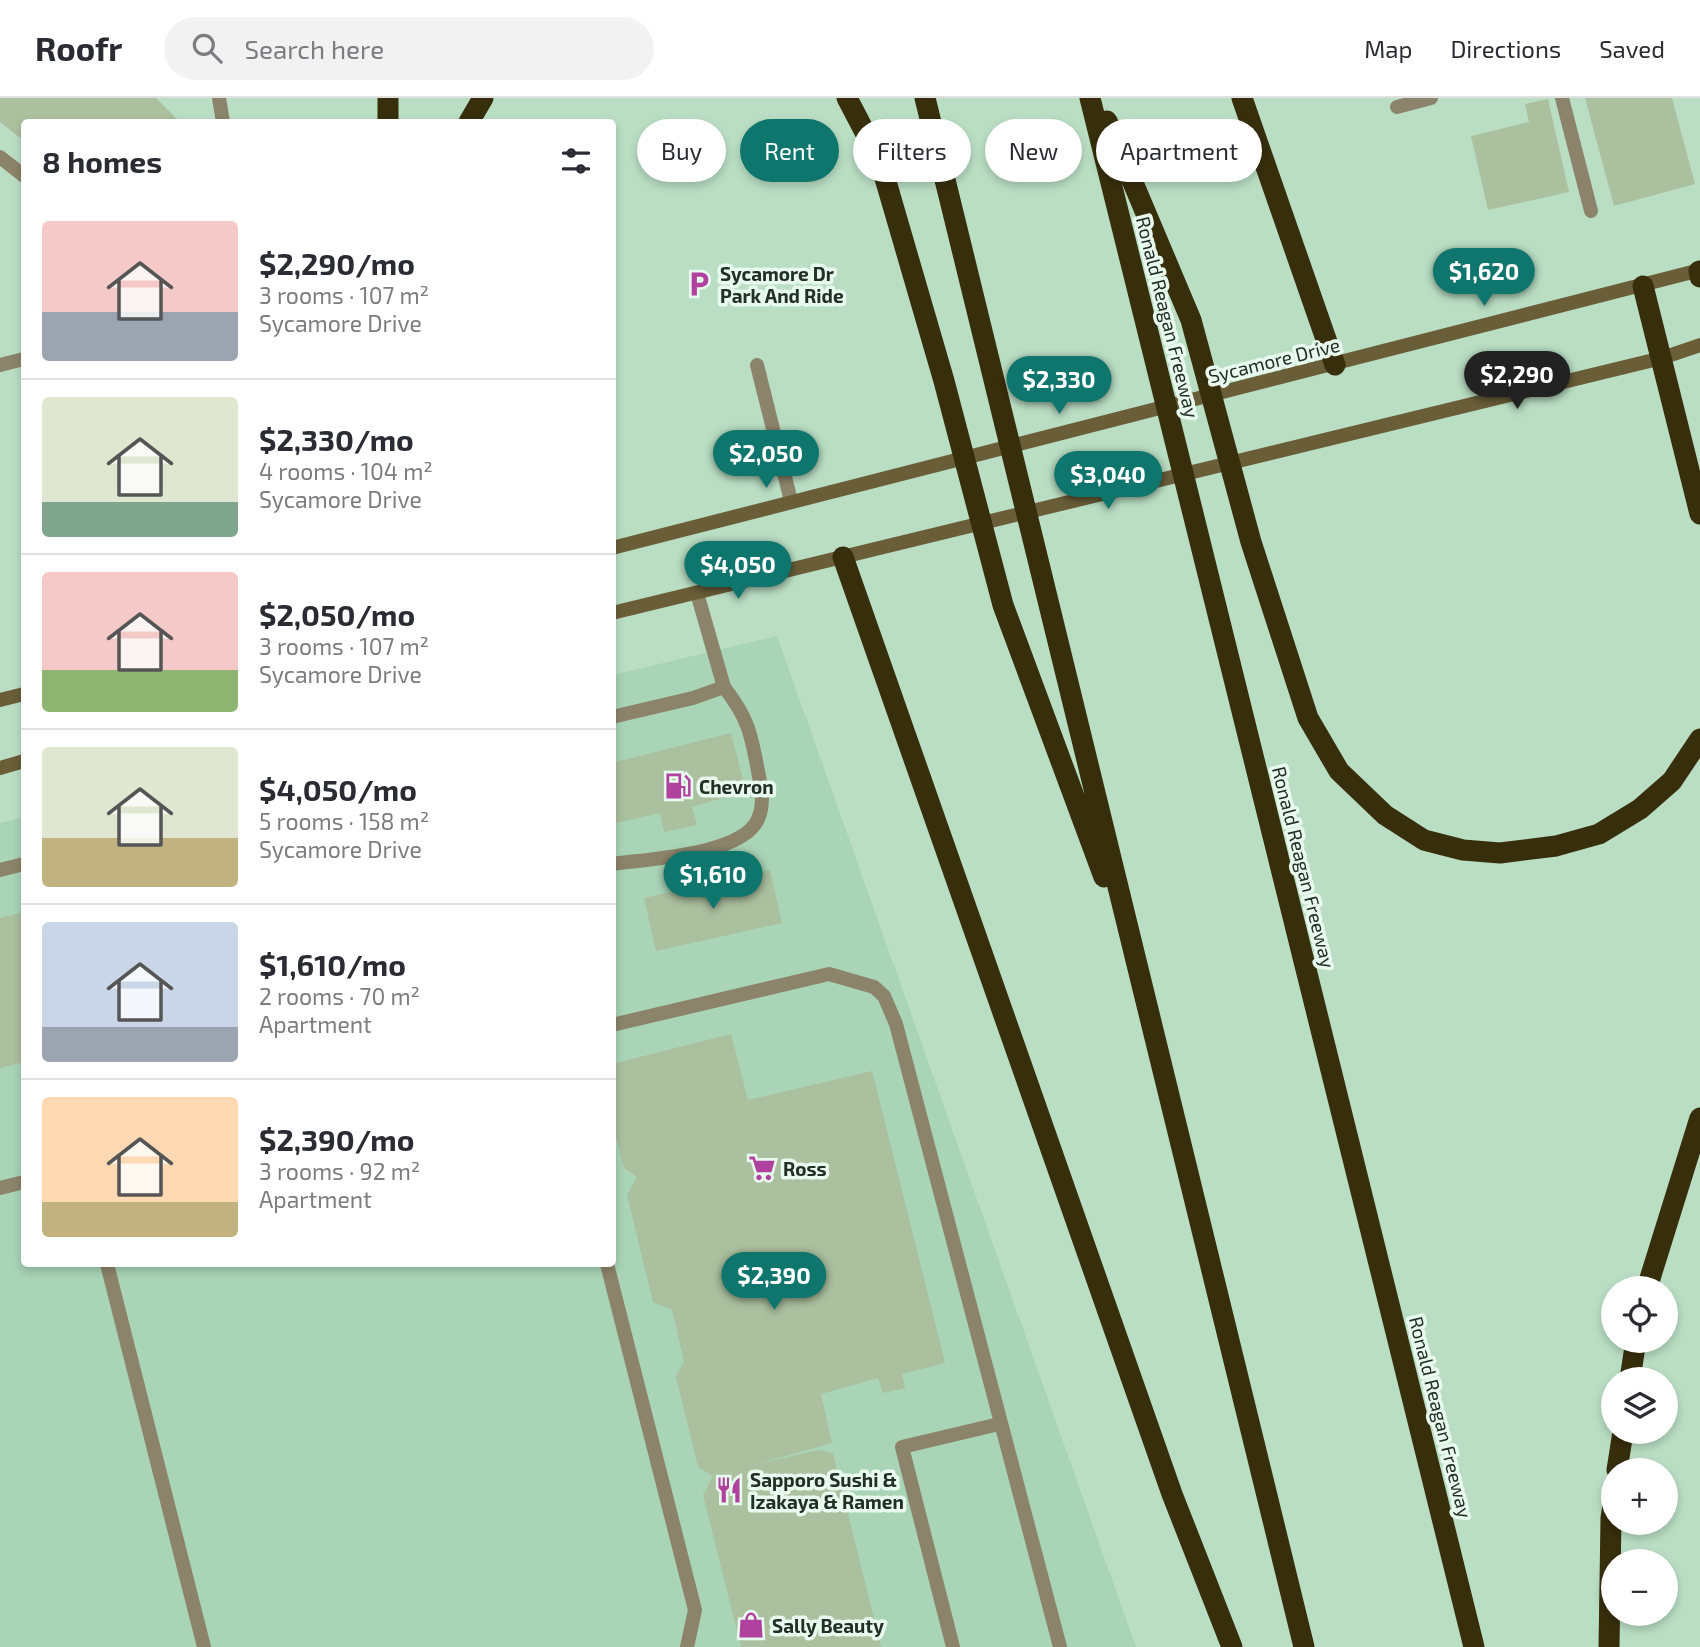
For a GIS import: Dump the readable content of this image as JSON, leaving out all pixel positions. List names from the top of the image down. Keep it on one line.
{"streets":{"highway":["Ronald Reagan Freeway"],"main road":["Sycamore Drive"]},"places":{"parking":["Sycamore Dr Park And Ride"],"fuel station":["Chevron"],"supermarket":["Ross"],"restaurant":["Sapporo Sushi & Izakaya & Ramen"],"shop":["Sally Beauty"]},"page":{"header":"Roofr","search":"Search here","nav":["Map","Directions","Saved"],"chip":["Buy","Rent","Filters","New","Apartment"],"heading":"8 homes","list":[{"name":"$2,290/mo","note":"3 rooms · 107 m² · Sycamore Drive"},{"name":"$2,330/mo","note":"4 rooms · 104 m² · Sycamore Drive"},{"name":"$2,050/mo","note":"3 rooms · 107 m² · Sycamore Drive"},{"name":"$4,050/mo","note":"5 rooms · 158 m² · Sycamore Drive"},{"name":"$1,610/mo","note":"2 rooms · 70 m² · Apartment"},{"name":"$2,390/mo","note":"3 rooms · 92 m² · Apartment"}],"price":["$1,620","$2,290","$2,330","$2,050","$3,040","$4,050","$1,610","$2,390"],"map_buttons":["+","−"]}}
